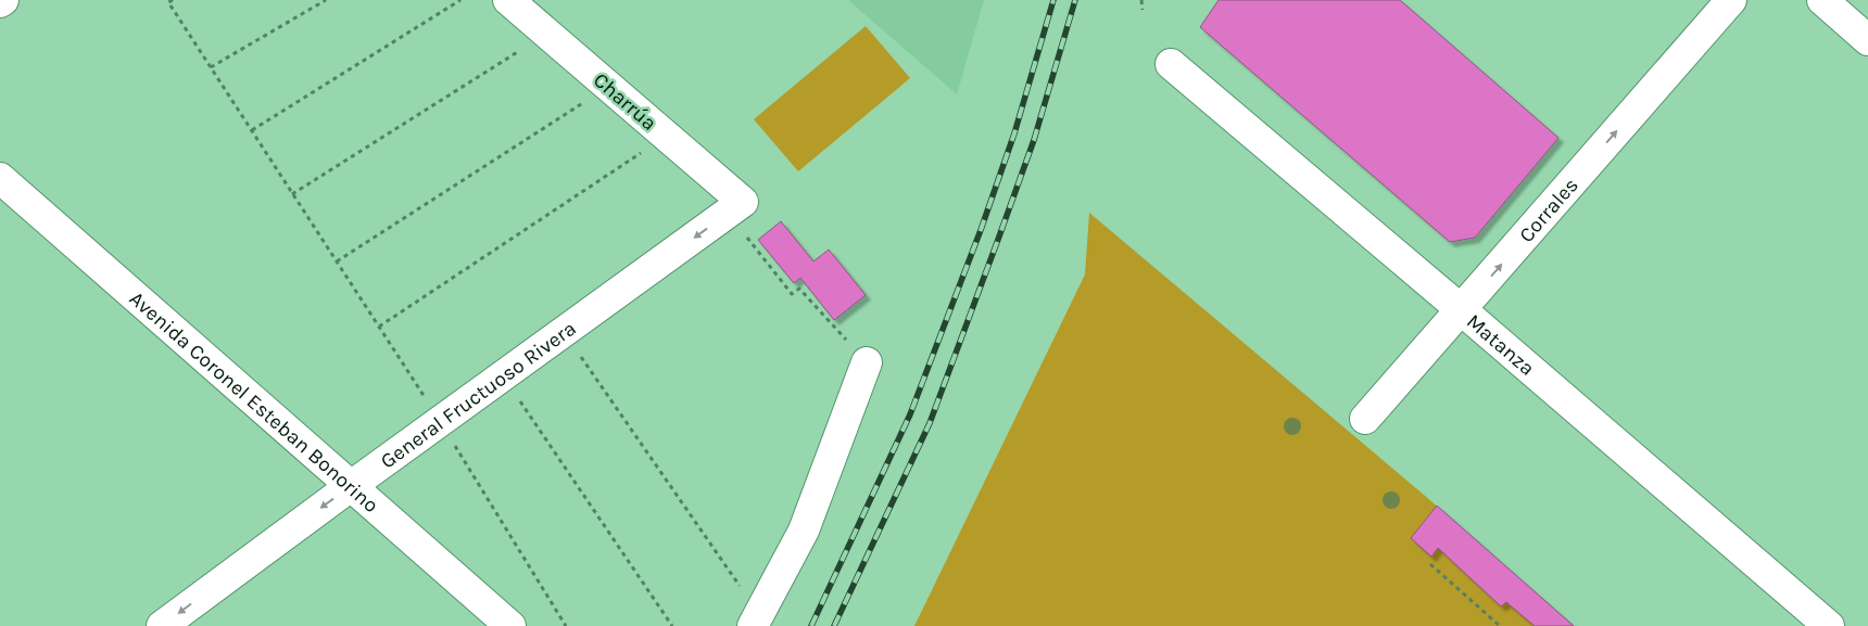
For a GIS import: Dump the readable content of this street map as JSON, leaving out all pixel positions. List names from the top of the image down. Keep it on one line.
{"streets":{"street":["Charrúa","Corrales","Matanza","General Fructuoso Rivera","Avenida Coronel Esteban Bonorino"]},"crossings":[["Charrúa","General Fructuoso Rivera"],["Corrales","Matanza"],["General Fructuoso Rivera","Avenida Coronel Esteban Bonorino"]],"one_way":["Corrales","General Fructuoso Rivera"]}
